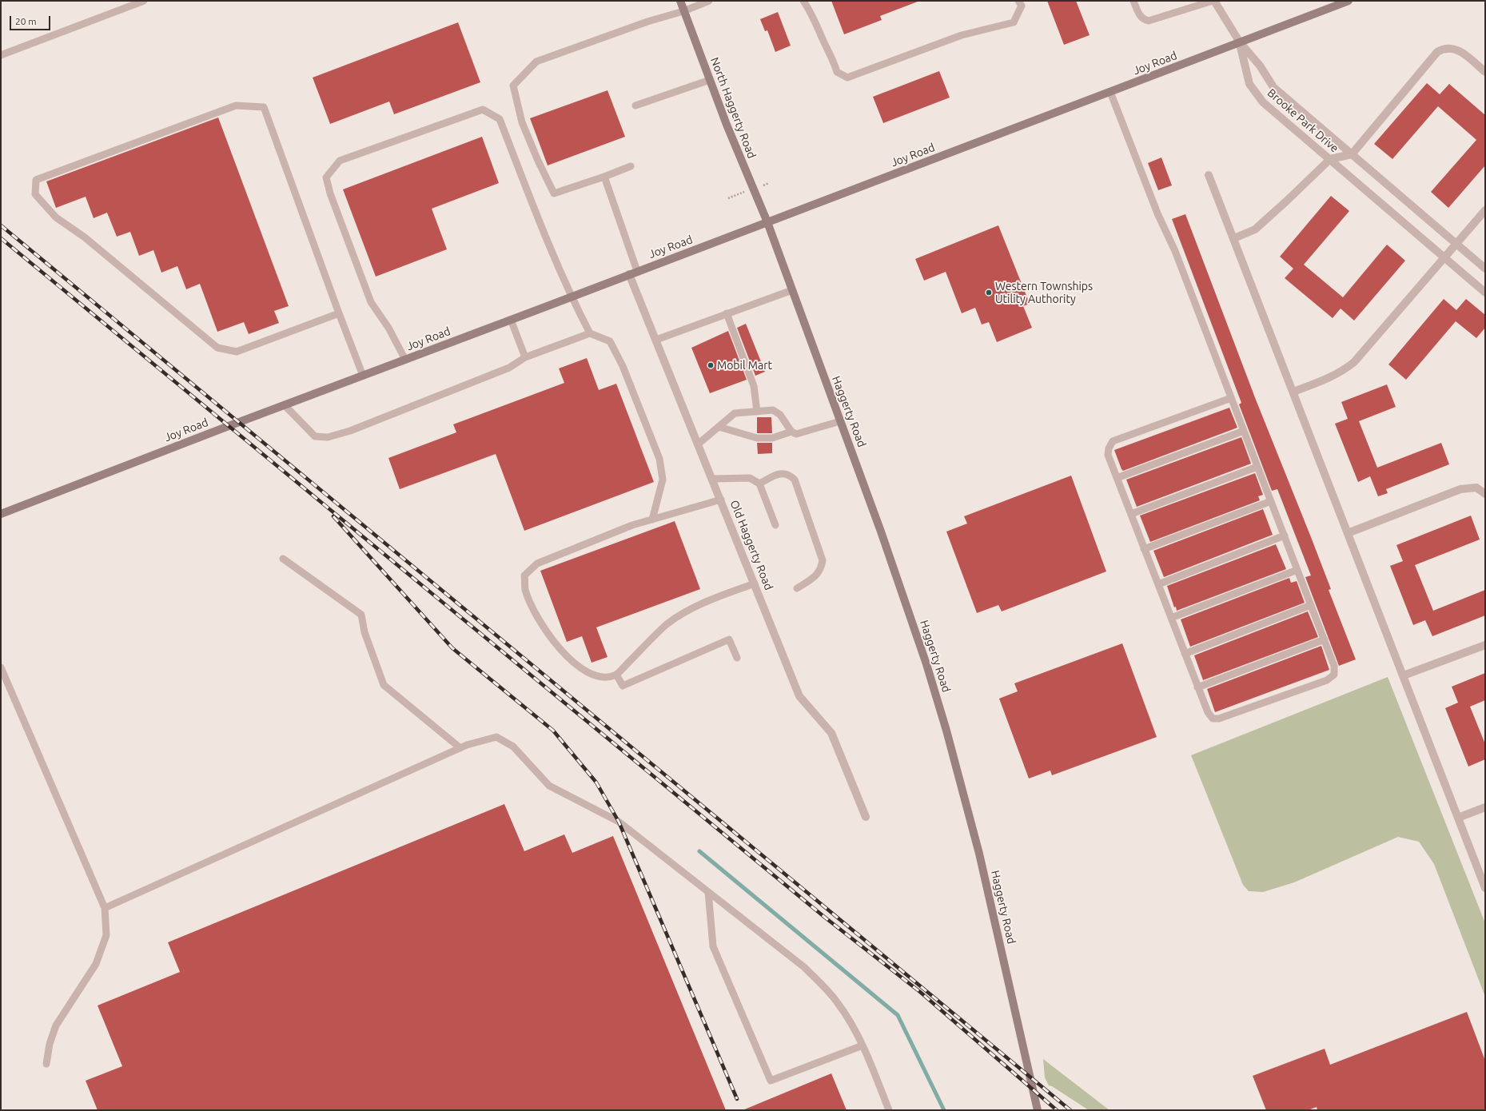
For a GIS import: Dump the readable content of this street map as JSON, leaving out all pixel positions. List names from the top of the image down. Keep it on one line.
{"streets":{"street":["Joy Road","North Haggerty Road","Brooke Park Drive","Haggerty Road","Old Haggerty Road"]},"crossings":[["Joy Road","North Haggerty Road"],["Joy Road","Brooke Park Drive"],["Joy Road","Haggerty Road"],["Joy Road","Old Haggerty Road"],["North Haggerty Road","Haggerty Road"]],"places":["Western Townships Utility Authority","Mobil Mart"],"scale_bar":"20 m"}
